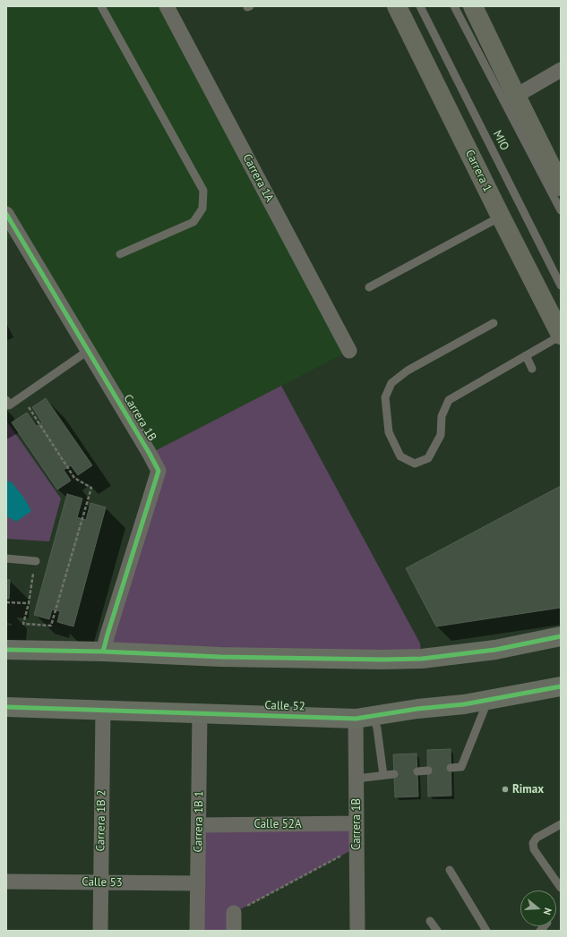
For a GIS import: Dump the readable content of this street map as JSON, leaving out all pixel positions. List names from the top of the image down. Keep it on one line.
{"streets":{"main road":["Carrera 1","Calle 52"],"street":["Carrera 1A","Carrera 1B","Carrera 1B 2","Carrera 1B 1","Calle 52A","Calle 53"],"lane":["MIO"]},"crossings":[["Carrera 1B","Calle 52"],["Carrera 1B","Calle 52A"],["Calle 52","Carrera 1B 2"],["Calle 52","Carrera 1B 1"],["Carrera 1B 2","Calle 53"],["Carrera 1B 1","Calle 52A"],["Carrera 1B 1","Calle 53"]],"places":["Rimax"],"north":"right"}
